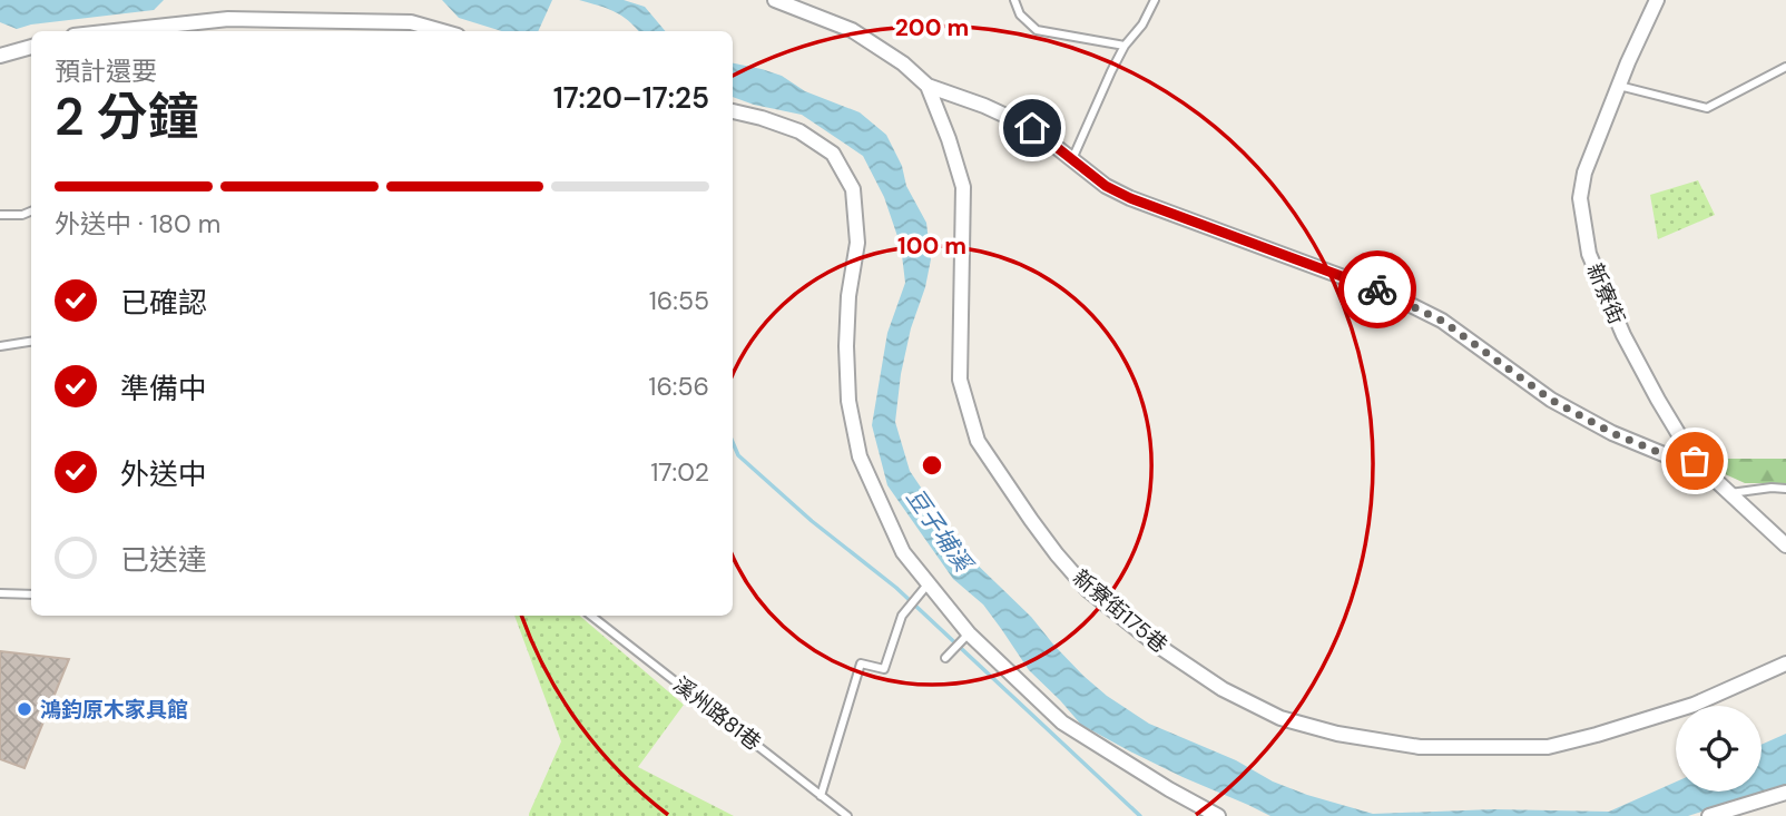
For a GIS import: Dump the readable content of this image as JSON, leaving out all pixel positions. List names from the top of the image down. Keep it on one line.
{"streets":{"street":["新寮街","新寮街175巷"],"lane":["溪州路81巷"]},"water":["豆子埔溪"],"places":["鴻鈞原木家具館"],"page":{"heading":["2 分鐘","預計還要","17:20–17:25"],"bar":"外送中 · 180 m","list":[["已確認","16:55"],["準備中","16:56"],["外送中","17:02"],"已送達"]},"rings":["200 m","100 m"]}
